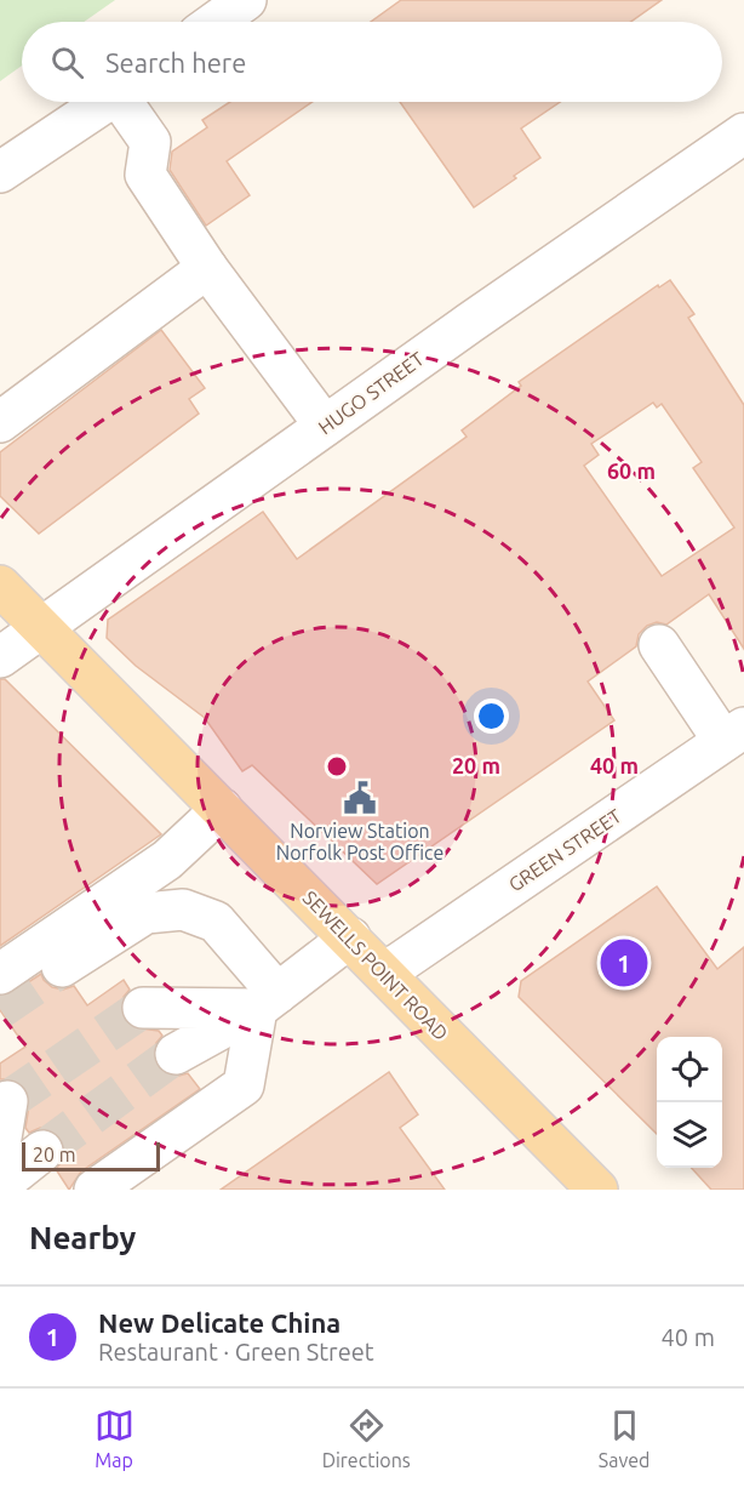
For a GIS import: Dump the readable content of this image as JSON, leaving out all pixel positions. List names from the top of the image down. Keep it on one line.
{"streets":{"main road":["SEWELLS POINT ROAD"],"street":["HUGO STREET","GREEN STREET"]},"crossings":[["HUGO STREET","SEWELLS POINT ROAD"],["GREEN STREET","SEWELLS POINT ROAD"]],"places":{"public building":["Norview Station Norfolk Post Office"]},"scale_bar":"20 m","page":{"search":"Search here","pins":"1","scale":"20 m","heading":"Nearby","list":[{"mark":"1","name":"New Delicate China","note":"Restaurant · Green Street","value":"40 m"}],"nav":["Map","Directions","Saved"]},"rings":["60 m","20 m","40 m"]}
